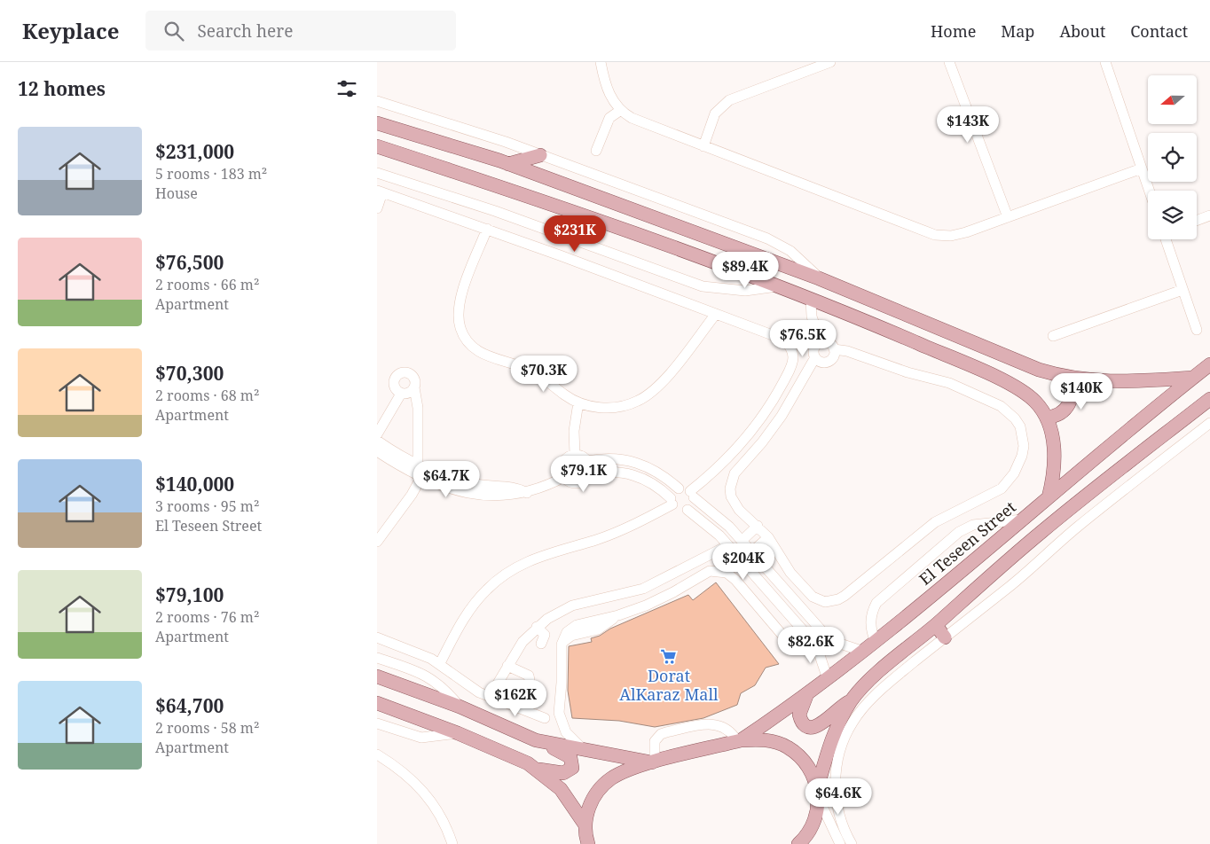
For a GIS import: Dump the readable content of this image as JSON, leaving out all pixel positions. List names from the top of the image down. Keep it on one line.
{"streets":{"main road":["El Teseen Street"]},"places":{"supermarket":["Dorat AlKaraz Mall"]},"north":"left","page":{"header":"Keyplace","search":"Search here","nav":["Home","Map","About","Contact"],"heading":"12 homes","price":["$143K","$231K","$89.4K","$76.5K","$70.3K","$140K","$79.1K","$64.7K","$204K","$82.6K","$162K","$64.6K"],"list":[{"name":"$231,000","note":"5 rooms · 183 m² · House"},{"name":"$76,500","note":"2 rooms · 66 m² · Apartment"},{"name":"$70,300","note":"2 rooms · 68 m² · Apartment"},{"name":"$140,000","note":"3 rooms · 95 m² · El Teseen Street"},{"name":"$79,100","note":"2 rooms · 76 m² · Apartment"},{"name":"$64,700","note":"2 rooms · 58 m² · Apartment"}]}}
